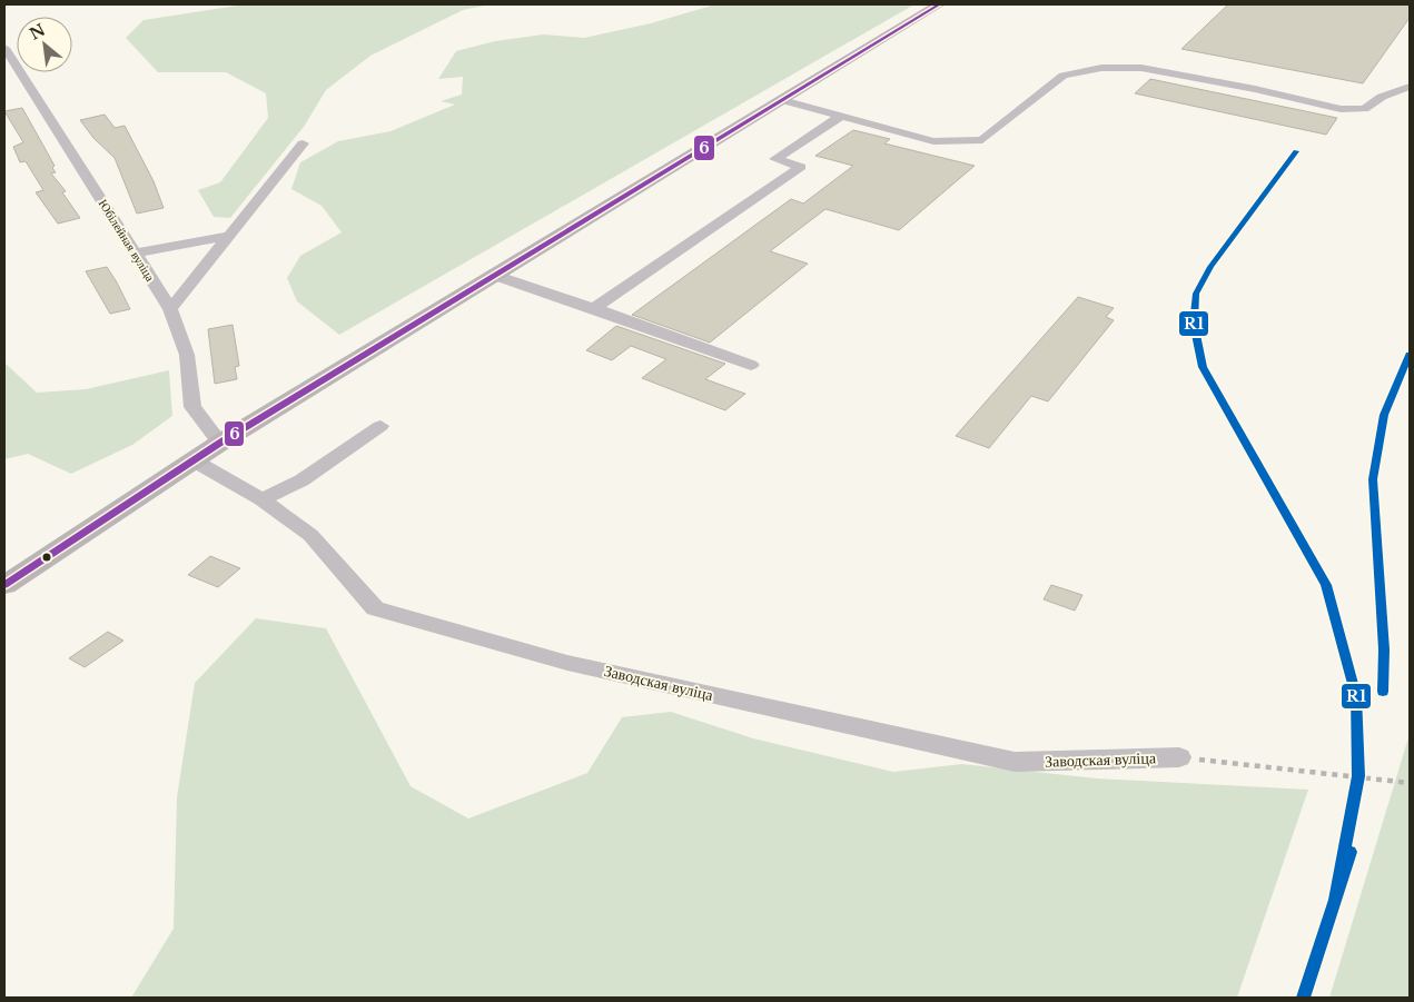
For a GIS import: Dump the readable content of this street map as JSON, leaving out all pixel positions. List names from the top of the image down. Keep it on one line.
{"streets":{"street":["Юбілейная вуліца","Заводская вуліца"]},"lines":["transit line 6","transit line R1"],"north":"top left"}
